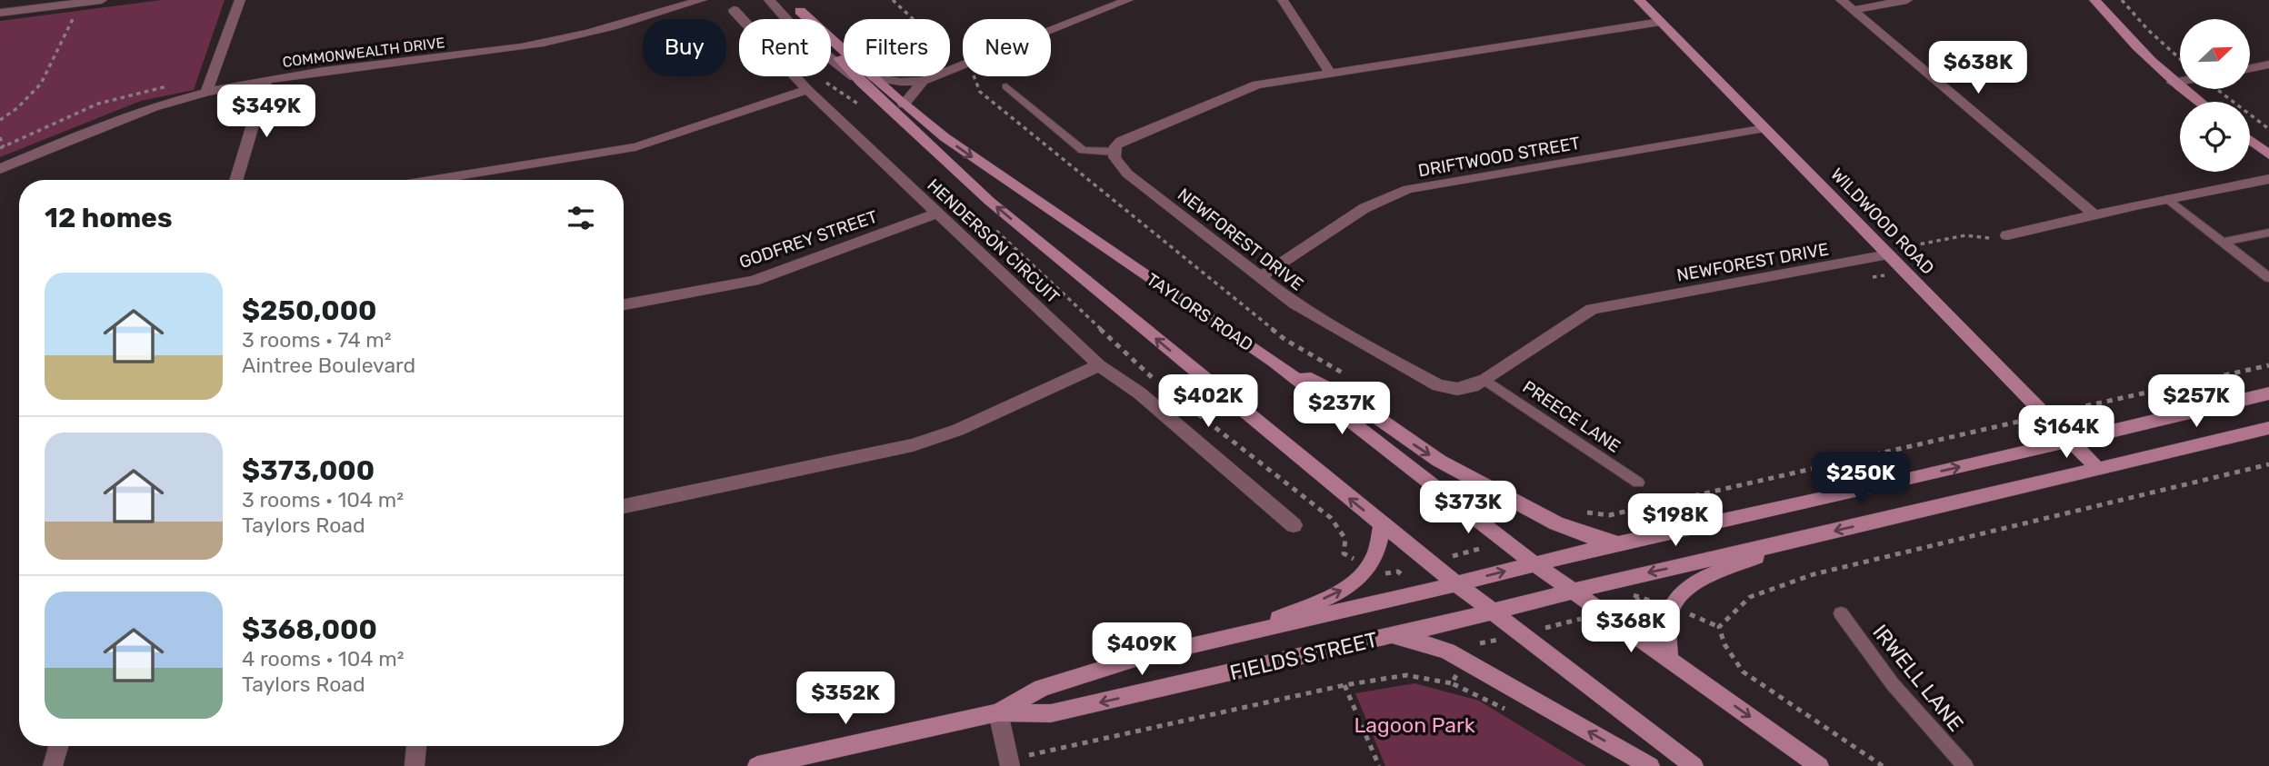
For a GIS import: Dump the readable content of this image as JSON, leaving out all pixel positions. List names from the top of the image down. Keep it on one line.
{"streets":{"street":["COMMONWEALTH DRIVE","DRIFTWOOD STREET","WILDWOOD ROAD","GODFREY STREET","NEWFOREST DRIVE","HENDERSON CIRCUIT","TAYLORS ROAD","FIELDS STREET"],"lane":["PREECE LANE","IRWELL LANE"]},"crossings":[["DRIFTWOOD STREET","WILDWOOD ROAD"],["DRIFTWOOD STREET","NEWFOREST DRIVE"],["WILDWOOD ROAD","NEWFOREST DRIVE"],["WILDWOOD ROAD","FIELDS STREET"],["GODFREY STREET","HENDERSON CIRCUIT"],["NEWFOREST DRIVE","PREECE LANE"],["TAYLORS ROAD","FIELDS STREET"]],"parks":["Lagoon Park"],"north":"top right","page":{"chip":["Buy","Rent","Filters","New"],"price":["$638K","$349K","$402K","$257K","$237K","$164K","$250K","$373K","$198K","$368K","$409K","$352K"],"heading":"12 homes","list":[{"name":"$250,000","note":"3 rooms · 74 m² · Aintree Boulevard"},{"name":"$373,000","note":"3 rooms · 104 m² · Taylors Road"},{"name":"$368,000","note":"4 rooms · 104 m² · Taylors Road"}]}}
